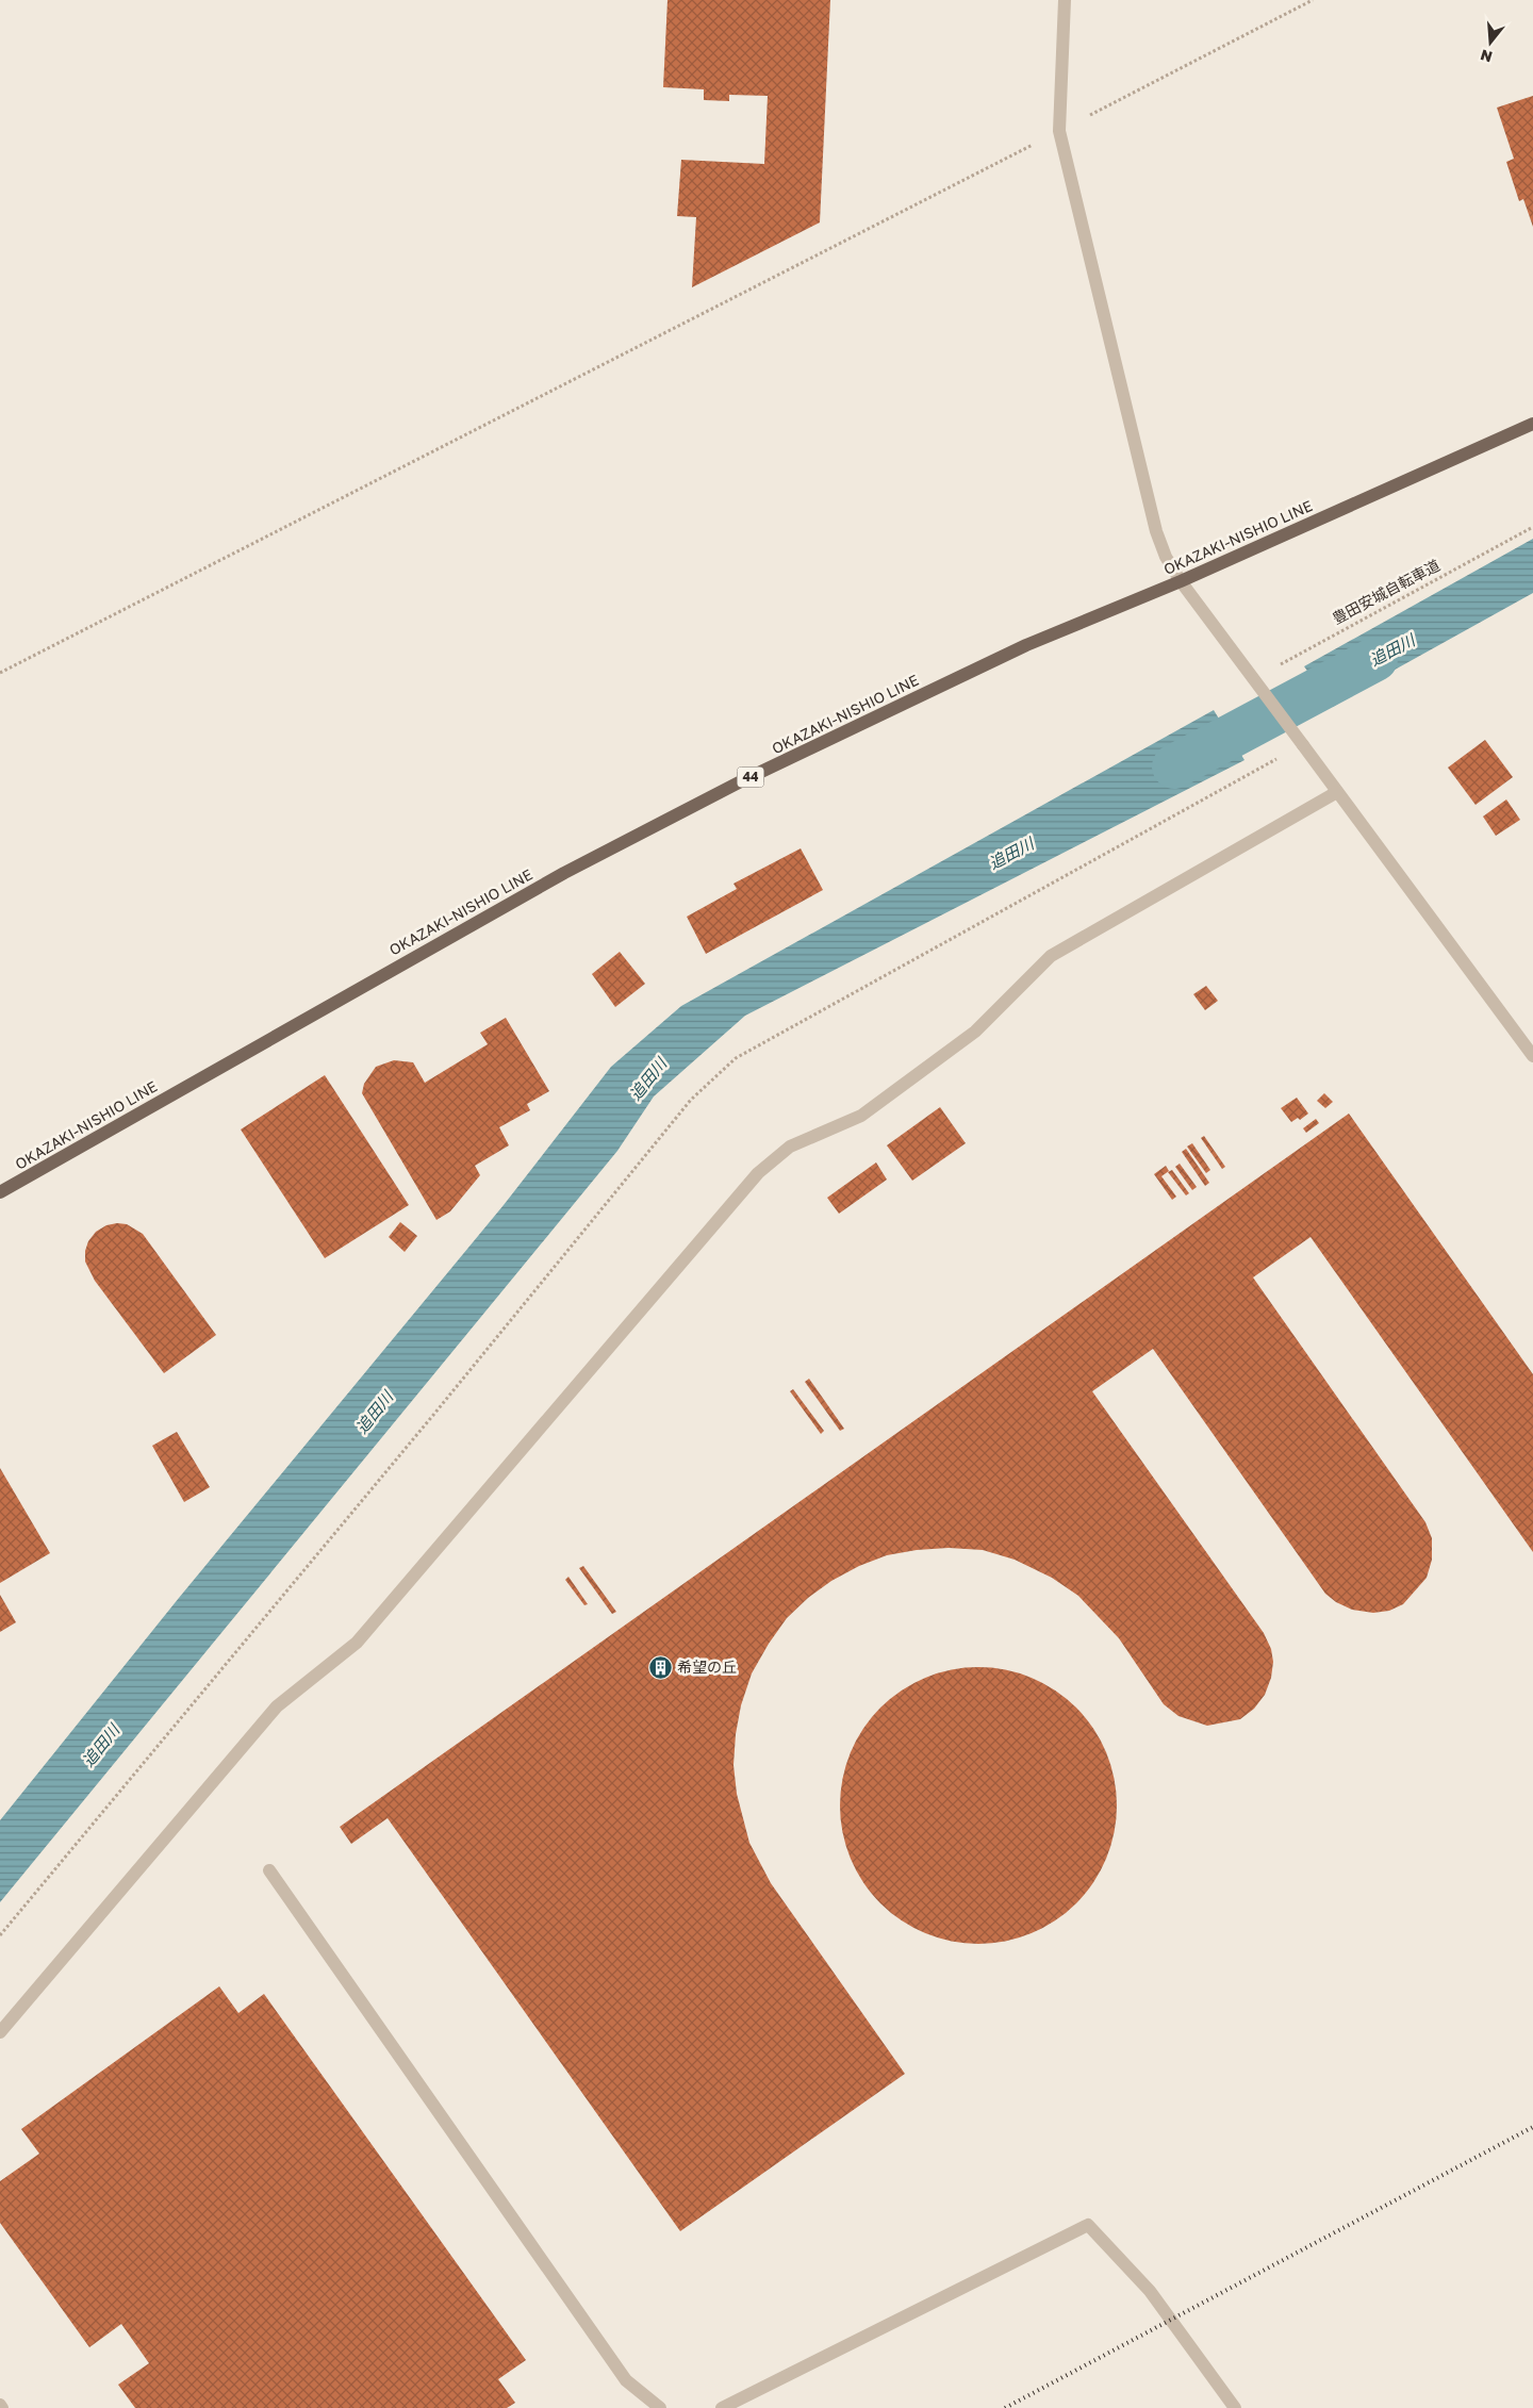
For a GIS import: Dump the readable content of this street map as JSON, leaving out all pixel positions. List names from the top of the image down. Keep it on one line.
{"streets":{"main road":["OKAZAKI-NISHIO LINE","44"],"path":["豊田安城自転車道"]},"water":["追田川"],"places":{"building":["希望の丘"]},"north":"bottom"}
